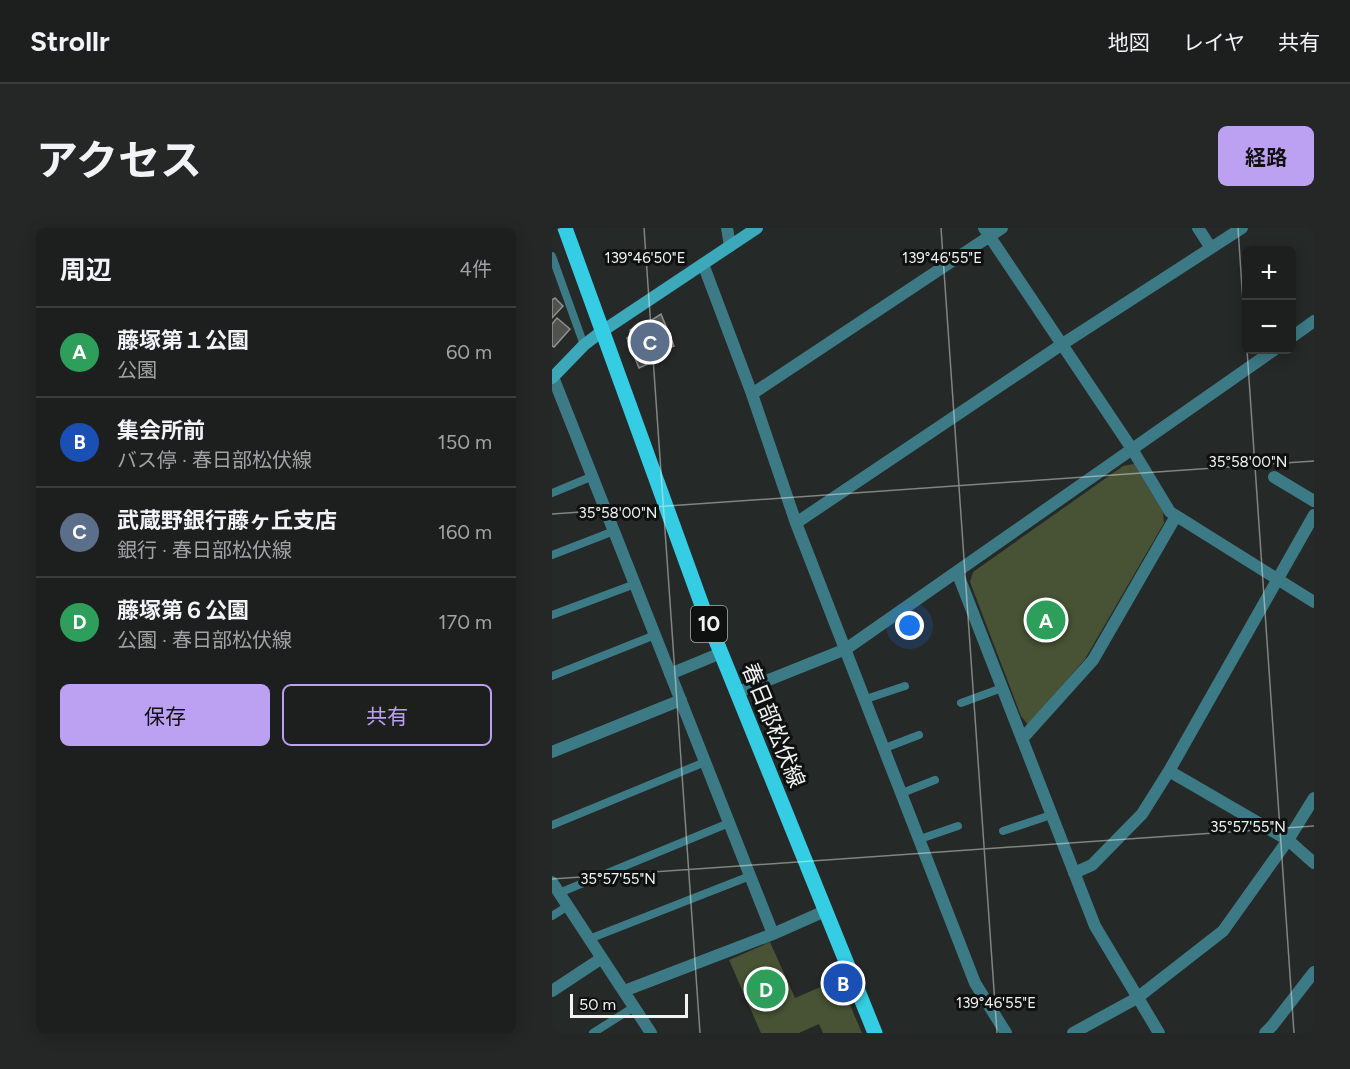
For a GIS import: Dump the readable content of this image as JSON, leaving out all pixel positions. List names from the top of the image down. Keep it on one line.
{"streets":{"main road":["10","春日部松伏線"]},"scale_bar":"50 m","page":{"header":"Strollr","nav":["地図","レイヤ","共有"],"title":"アクセス","buttons":["経路",["保存","共有"]],"heading":["周辺","4件"],"map_buttons":["+","−"],"list":[{"mark":"A","name":"藤塚第１公園","note":"公園","value":"60 m"},{"mark":"B","name":"集会所前","note":"バス停 · 春日部松伏線","value":"150 m"},{"mark":"C","name":"武蔵野銀行藤ヶ丘支店","note":"銀行 · 春日部松伏線","value":"160 m"},{"mark":"D","name":"藤塚第６公園","note":"公園 · 春日部松伏線","value":"170 m"}],"pins":["C","A","B","D"],"scale":"50 m"},"coordinates":["139°46'50\"E","139°46'55\"E","35°58'00\"N","35°57'55\"N"]}
